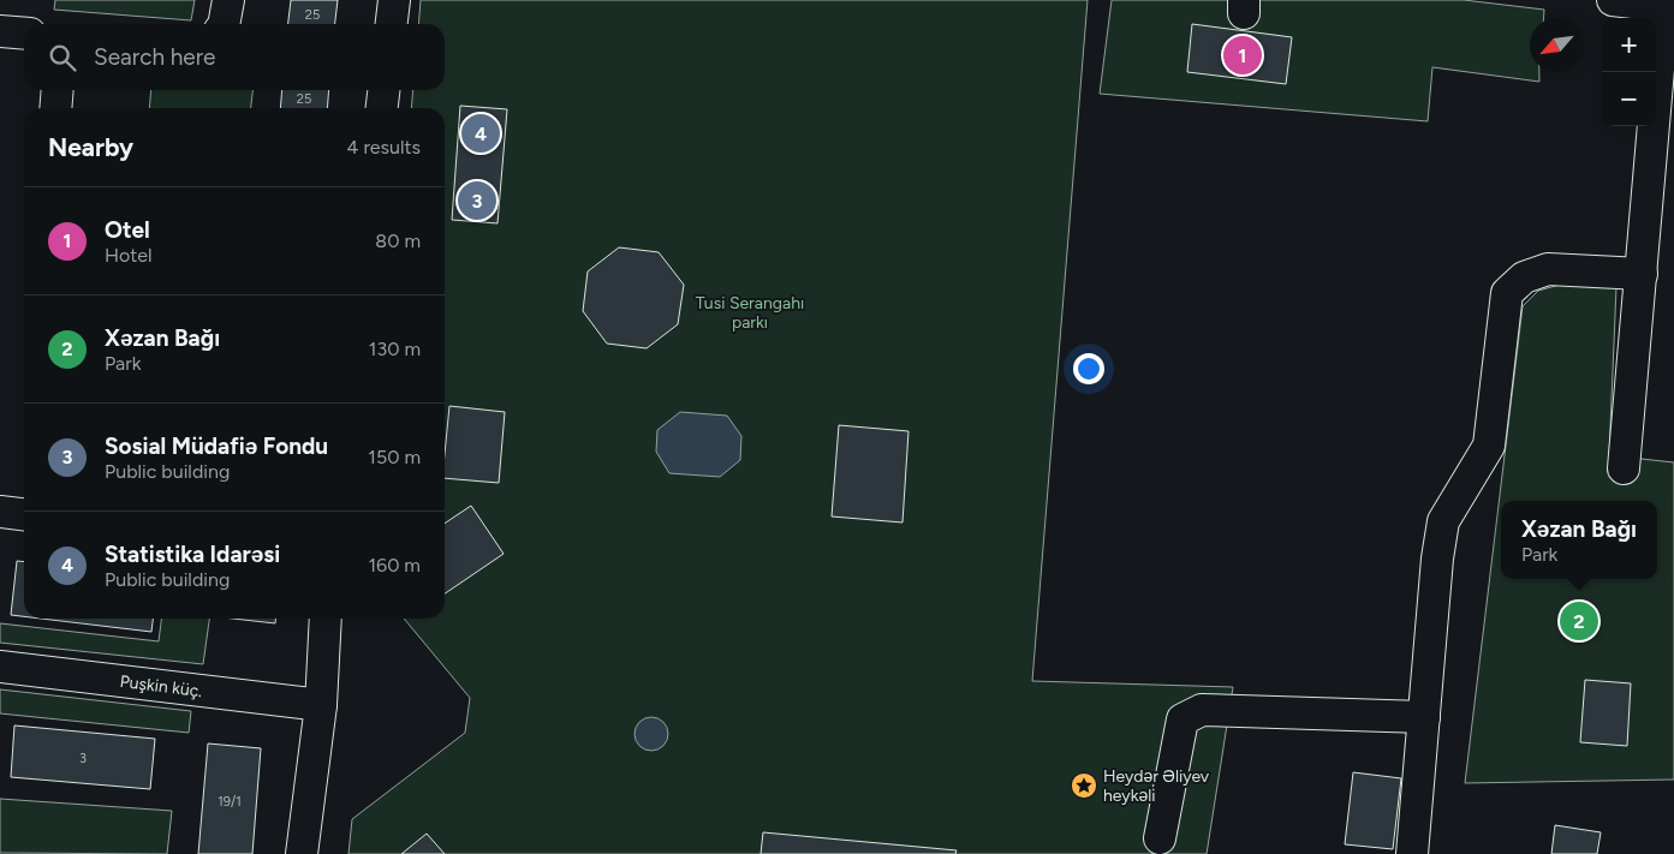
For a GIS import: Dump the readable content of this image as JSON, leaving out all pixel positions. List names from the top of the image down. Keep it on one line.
{"streets":{"street":["Puşkin küç."]},"parks":["Tusi Serangahı parkı"],"places":{"place":["Heydər Əliyev heykəli"]},"house_numbers":["25","25","3","19/1"],"north":"bottom left","page":{"map_buttons":["+","−"],"search":"Search here","pins":["1","4","3","2"],"heading":["Nearby","4 results"],"list":[{"mark":"1","name":"Otel","note":"Hotel","value":"80 m"},{"mark":"2","name":"Xəzan Bağı","note":"Park","value":"130 m"},{"mark":"3","name":"Sosial Müdafiə Fondu","note":"Public building","value":"150 m"},{"mark":"4","name":"Statistika Idarəsi","note":"Public building","value":"160 m"}],"popup":["Xəzan Bağı","Park"]}}
